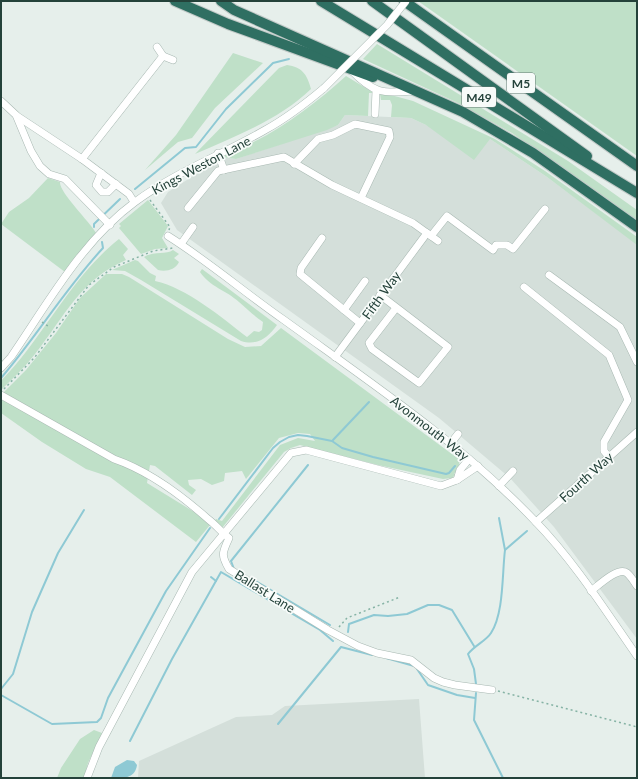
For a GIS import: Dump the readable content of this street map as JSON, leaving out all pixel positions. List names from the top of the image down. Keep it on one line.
{"streets":{"highway":["M5","M49"],"street":["Kings Weston Lane","Fifth Way","Avonmouth Way","Fourth Way","Ballast Lane"]},"crossings":[["M5","M49"],["M5","Kings Weston Lane"],["Fifth Way","Avonmouth Way"],["Avonmouth Way","Fourth Way"]]}
